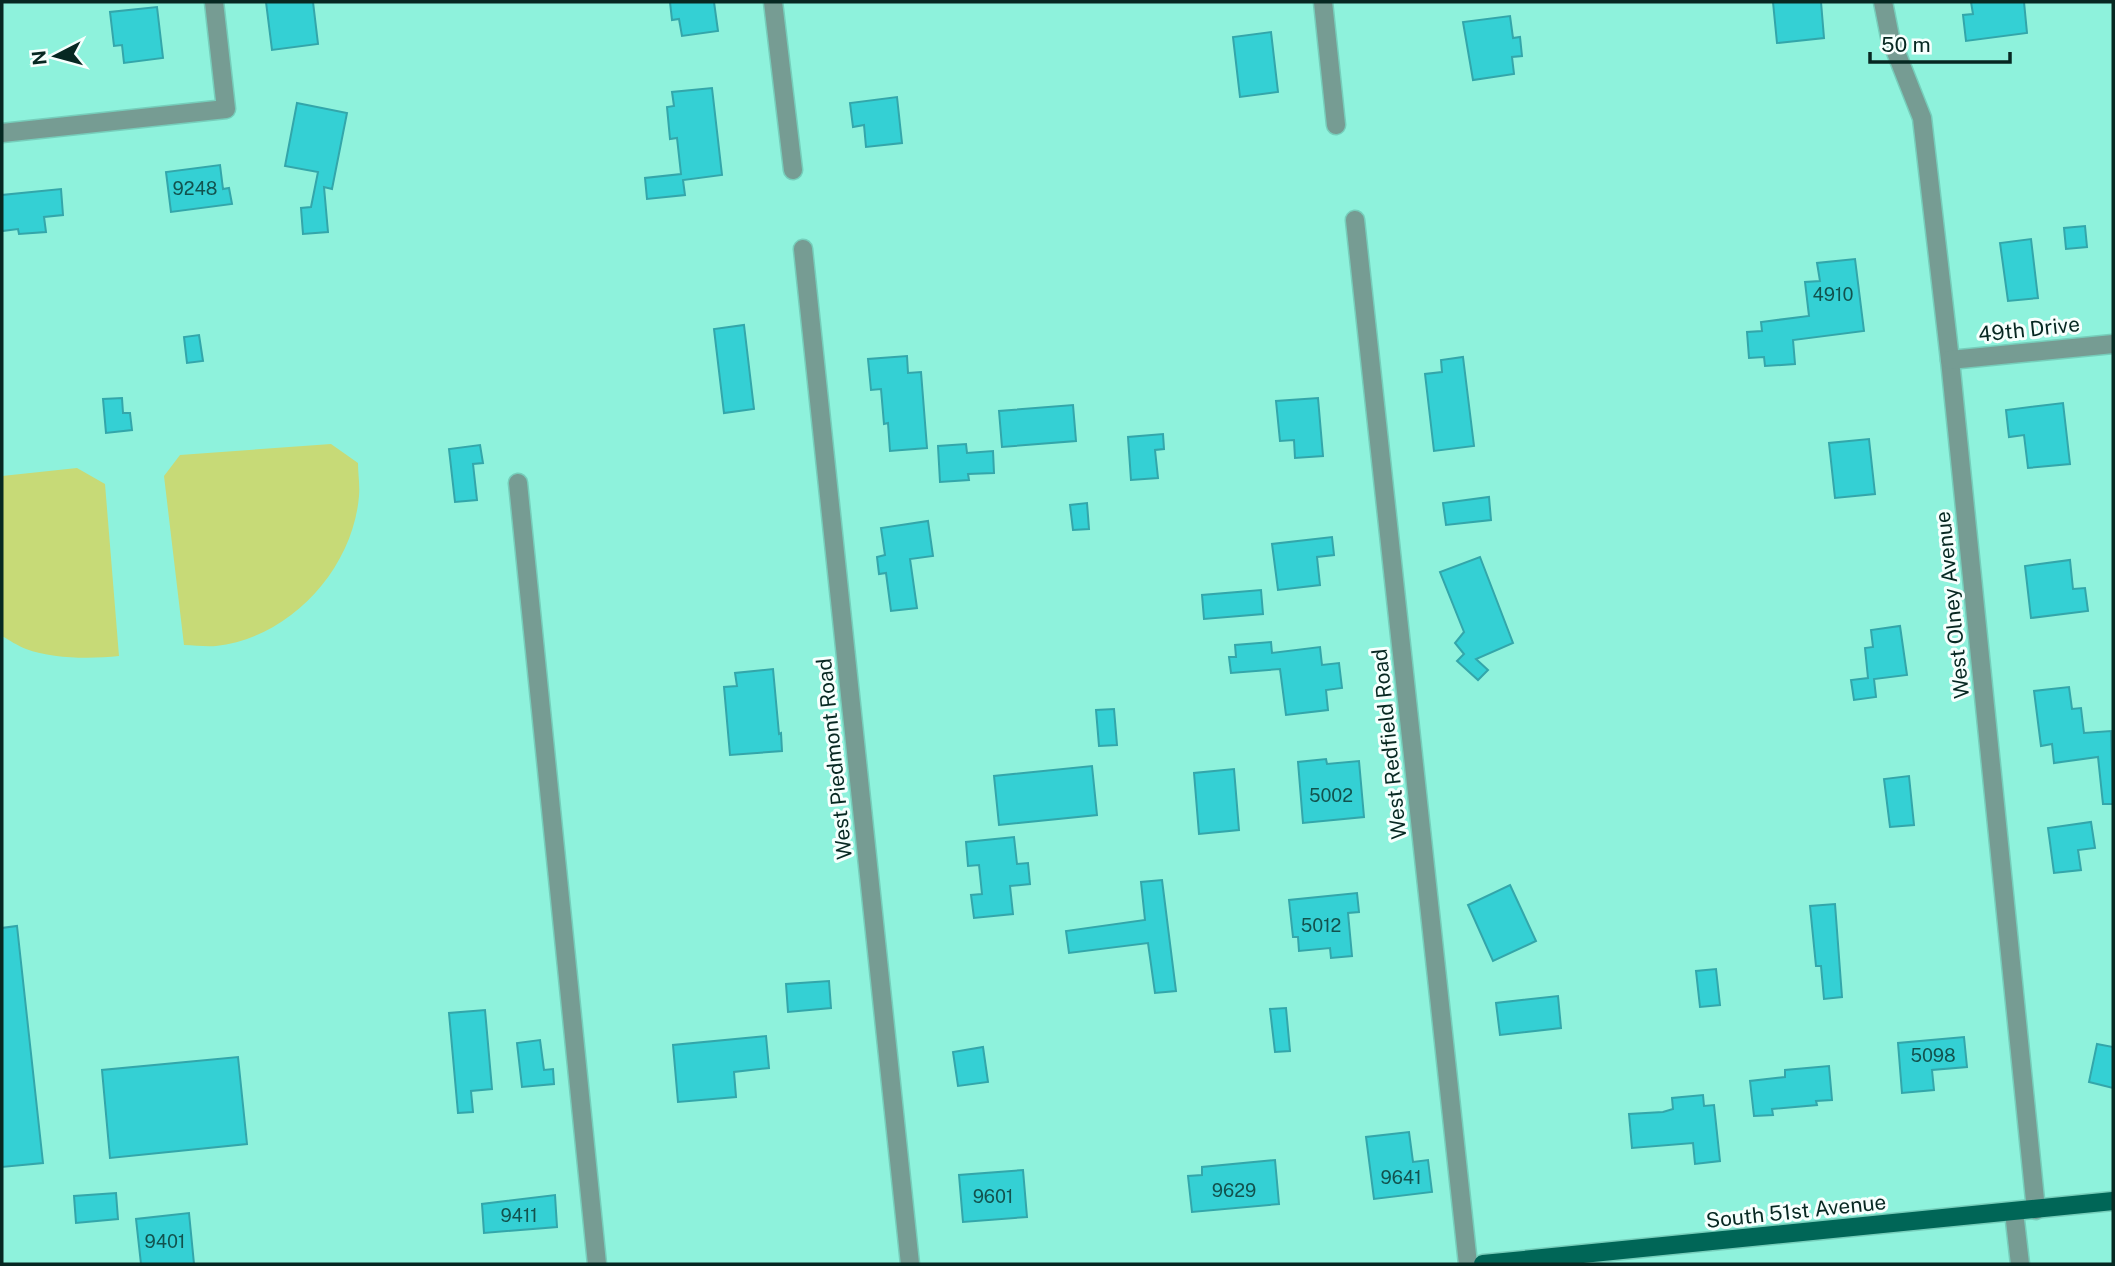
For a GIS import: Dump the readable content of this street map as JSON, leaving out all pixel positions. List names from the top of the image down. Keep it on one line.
{"streets":{"main road":["South 51st Avenue"],"street":["49th Drive","West Olney Avenue","West Redfield Road","West Piedmont Road"]},"crossings":[["49th Drive","West Olney Avenue"],["West Olney Avenue","South 51st Avenue"]],"house_numbers":["9248","4910","5002","5012","5098","9641","9629","9601","9411","9401"],"scale_bar":"50 m","north":"left"}
